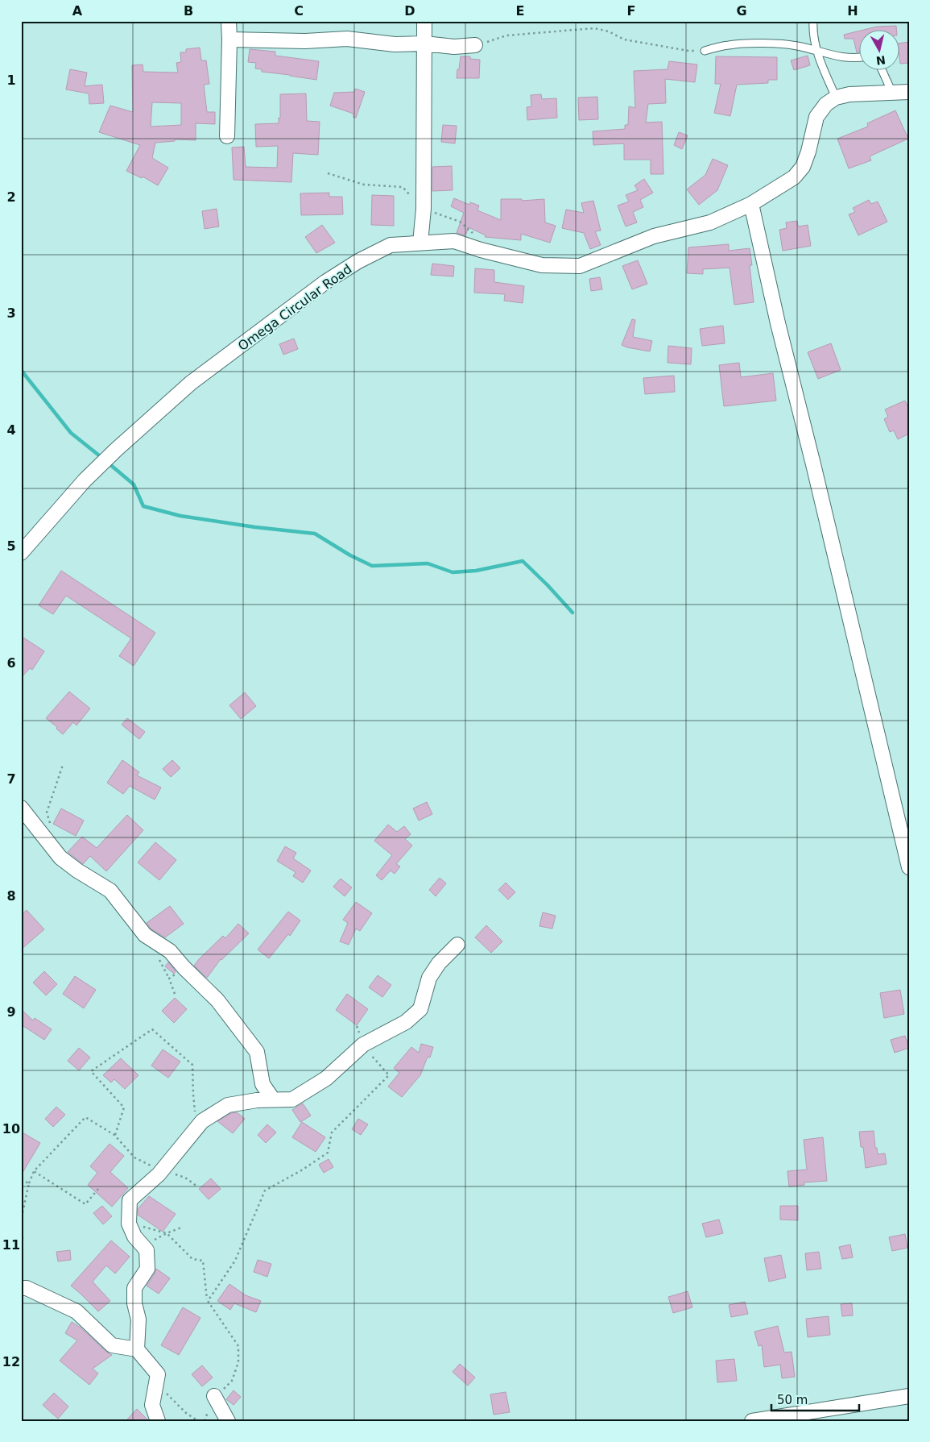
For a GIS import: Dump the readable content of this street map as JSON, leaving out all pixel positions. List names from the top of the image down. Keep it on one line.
{"streets":{"street":["Omega Circular Road"]},"scale_bar":"50 m","north":"bottom","grid":{"columns":["A","B","C","D","E","F","G","H"],"rows":["1","2","3","4","5","6","7","8","9","10","11","12"]}}
